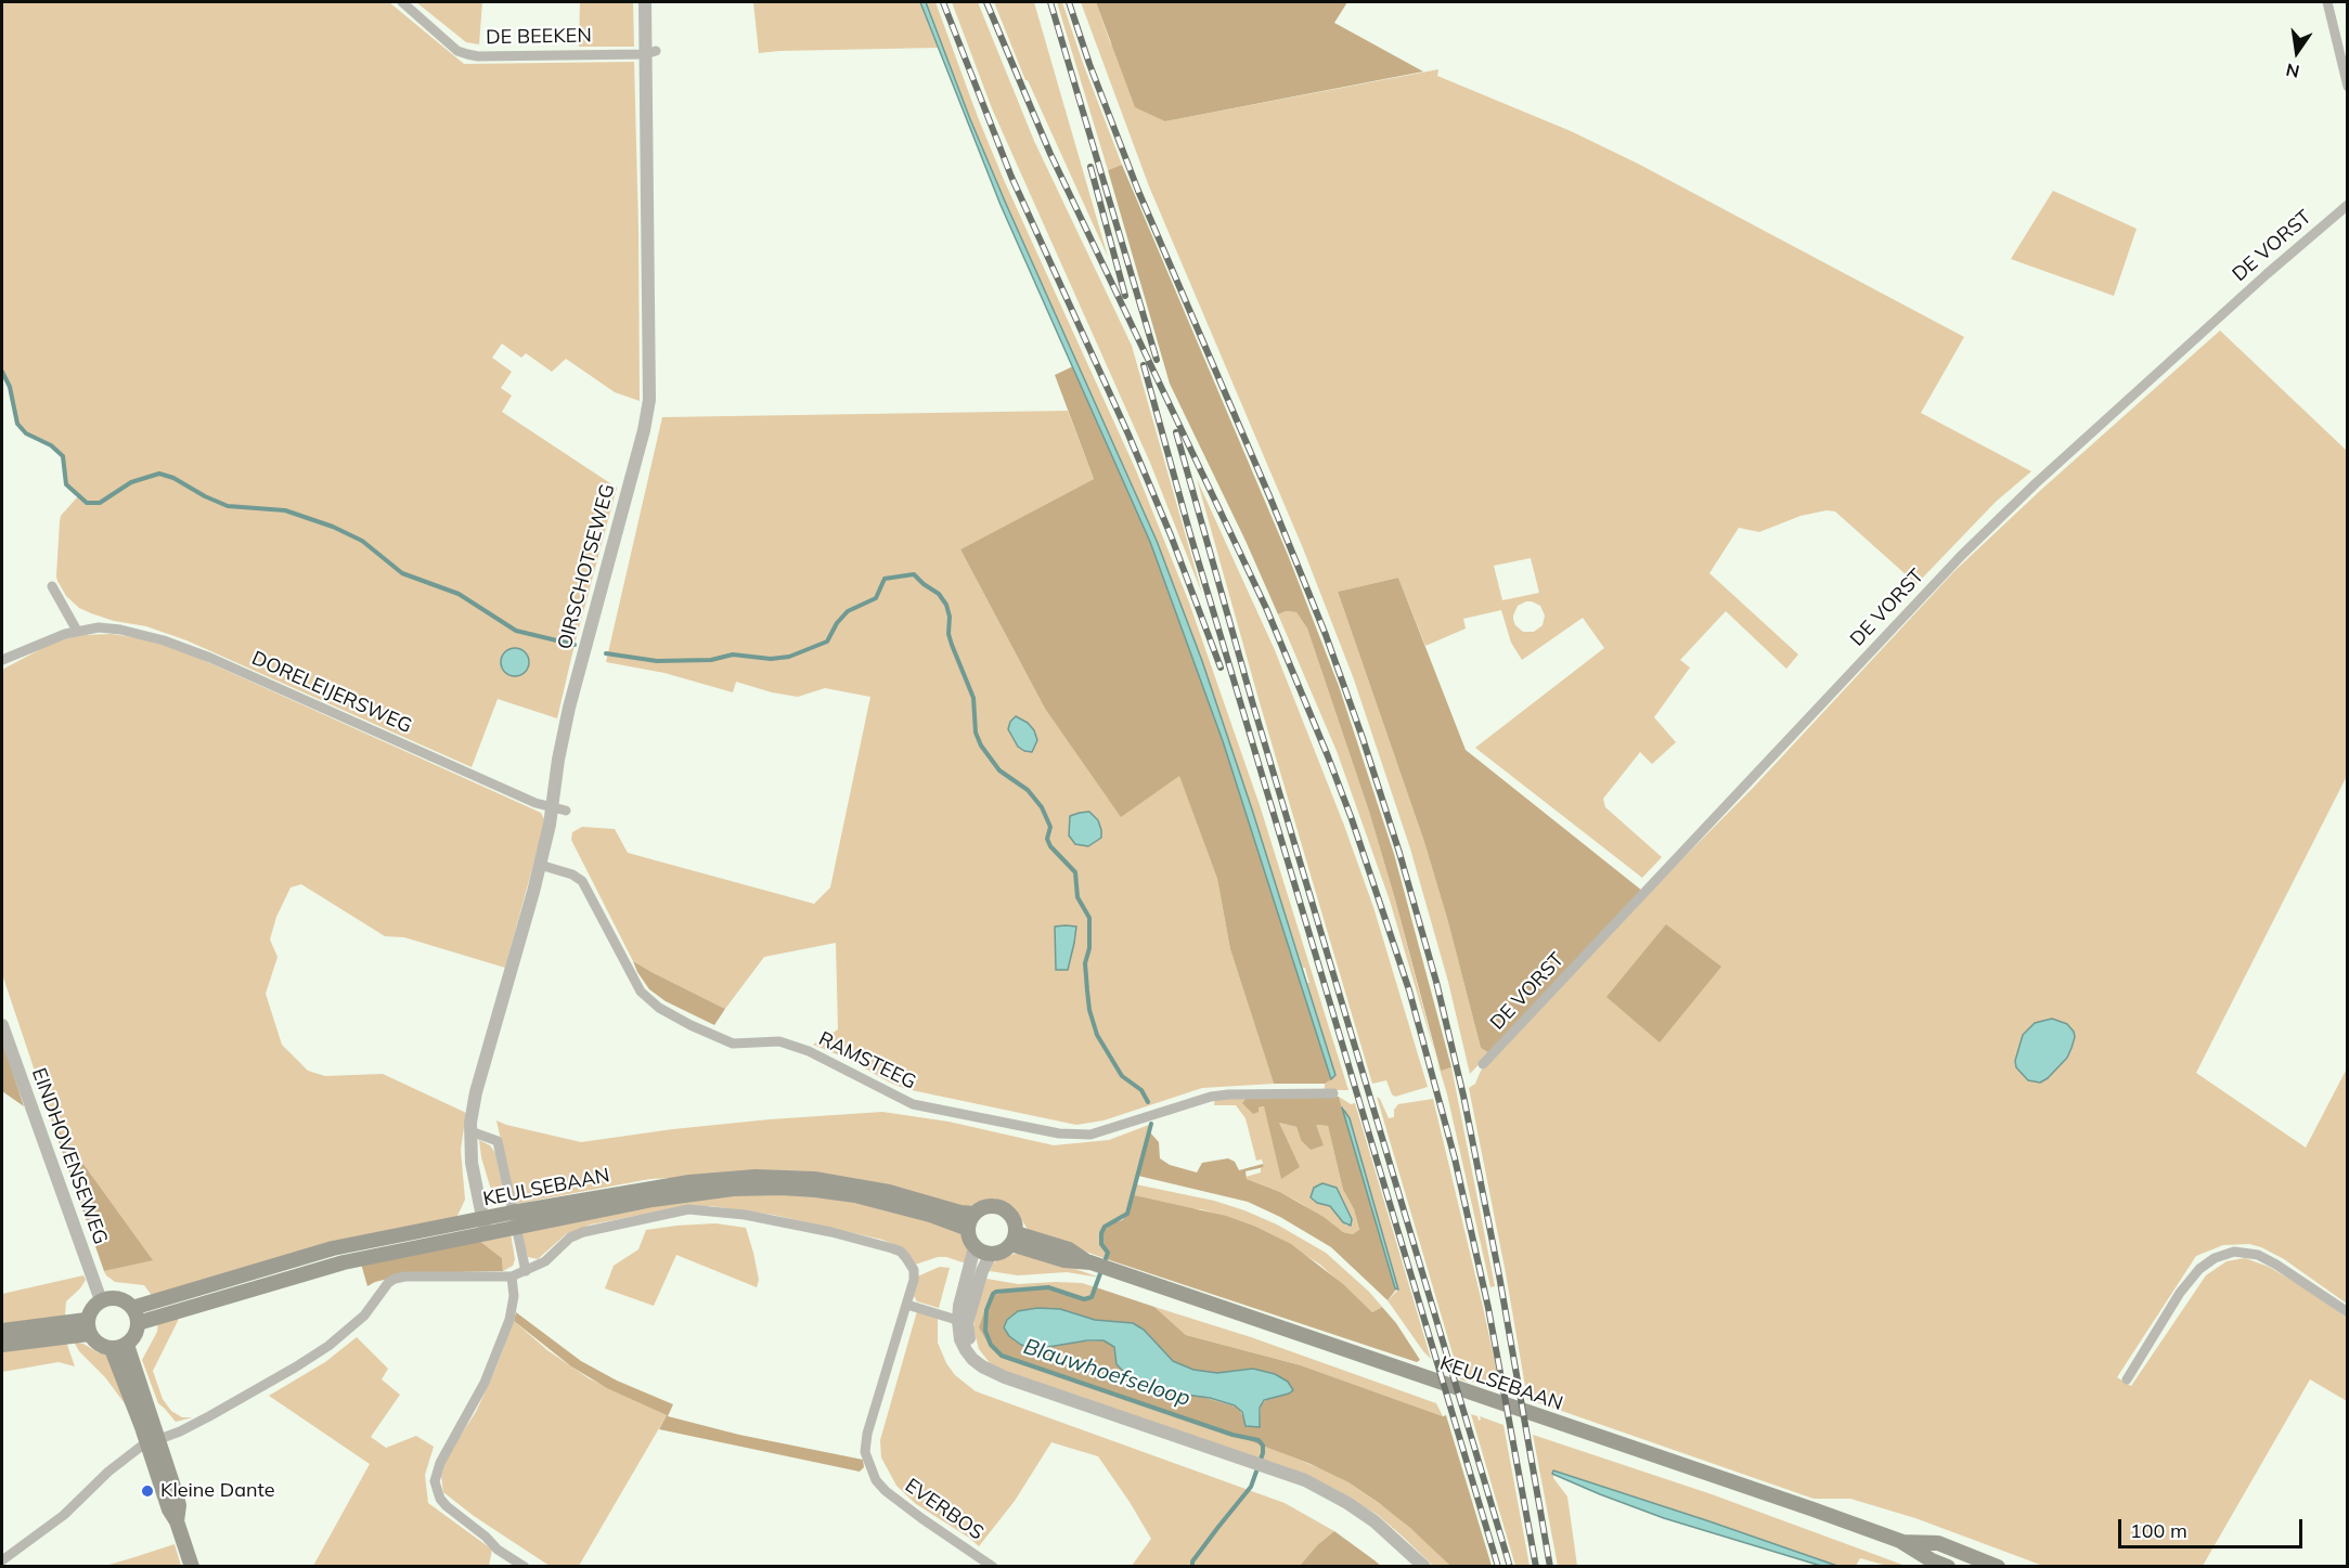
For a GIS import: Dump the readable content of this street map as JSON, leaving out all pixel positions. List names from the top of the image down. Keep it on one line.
{"streets":{"main road":["KEULSEBAAN"],"street":["DE BEEKEN","DE VORST","OIRSCHOTSEWEG","DORELEIJERSWEG","RAMSTEEG","EINDHOVENSEWEG","EVERBOS"]},"crossings":[["DE BEEKEN","OIRSCHOTSEWEG"],["OIRSCHOTSEWEG","DORELEIJERSWEG"],["OIRSCHOTSEWEG","RAMSTEEG"],["OIRSCHOTSEWEG","KEULSEBAAN"],["EINDHOVENSEWEG","KEULSEBAAN"]],"water":["Blauwhoefseloop"],"places":["Kleine Dante"],"scale_bar":"100 m","north":"bottom"}
